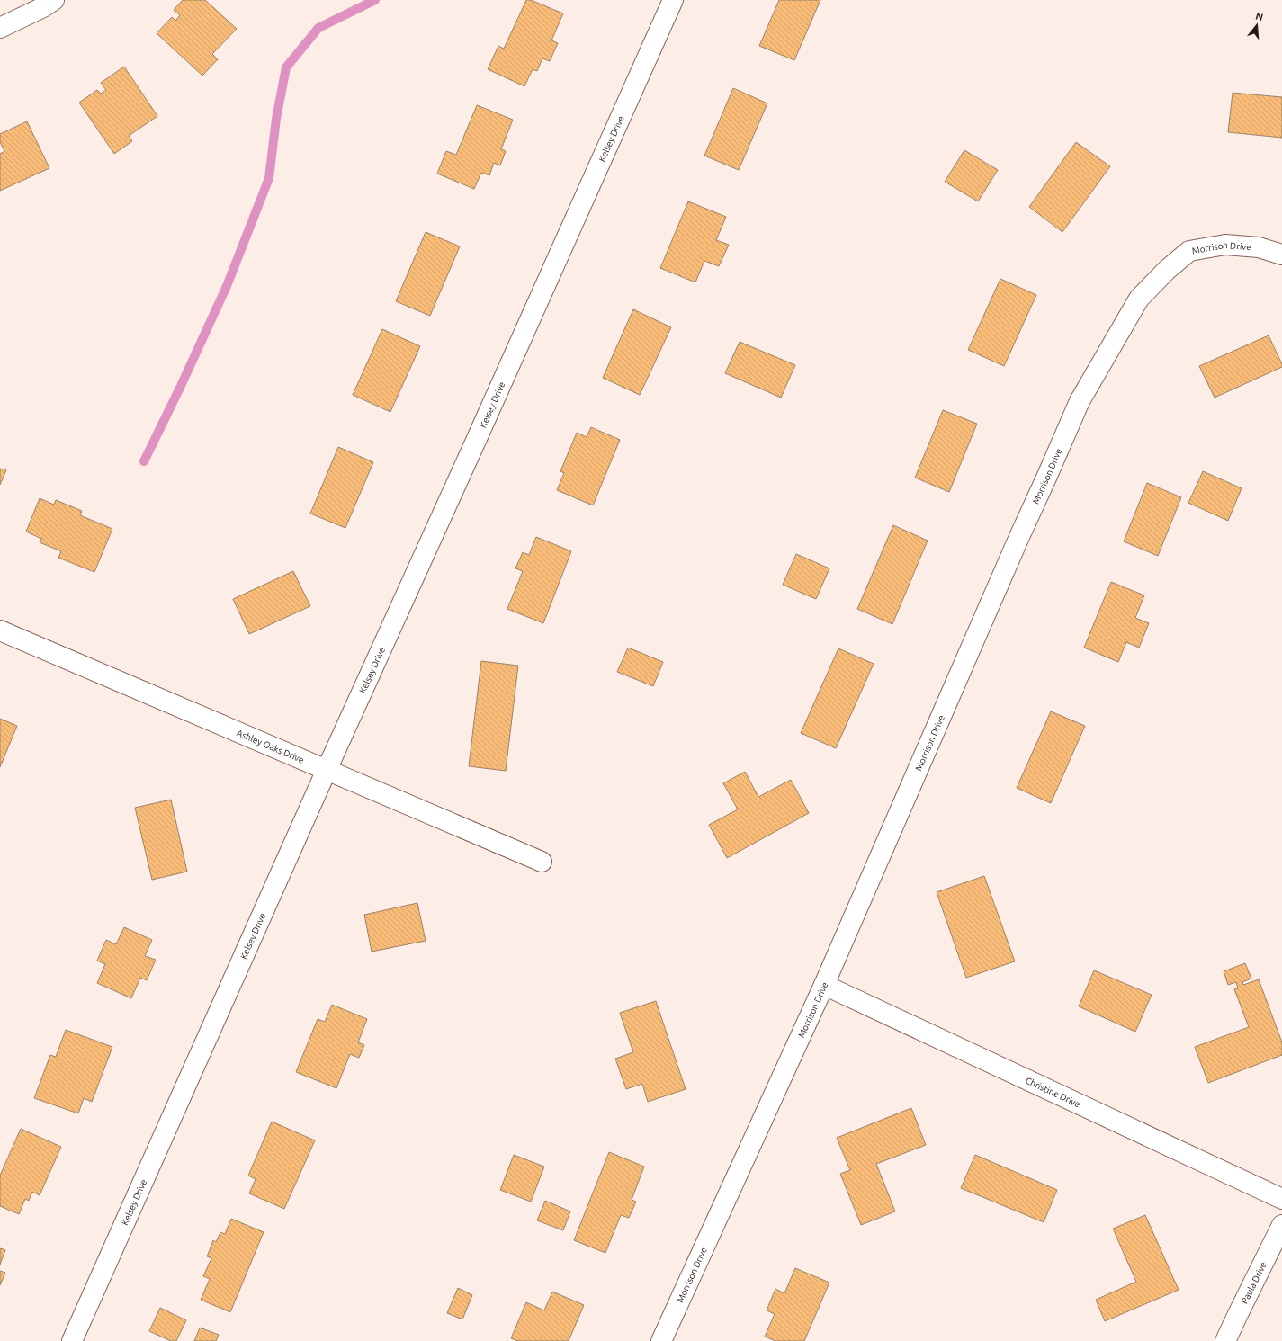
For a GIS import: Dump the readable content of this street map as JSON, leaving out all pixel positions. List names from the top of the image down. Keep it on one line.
{"streets":{"street":["Kelsey Drive","Morrison Drive","Ashley Oaks Drive","Christine Drive","Paula Drive"]},"crossings":[["Kelsey Drive","Ashley Oaks Drive"],["Morrison Drive","Christine Drive"]],"north":"top"}
